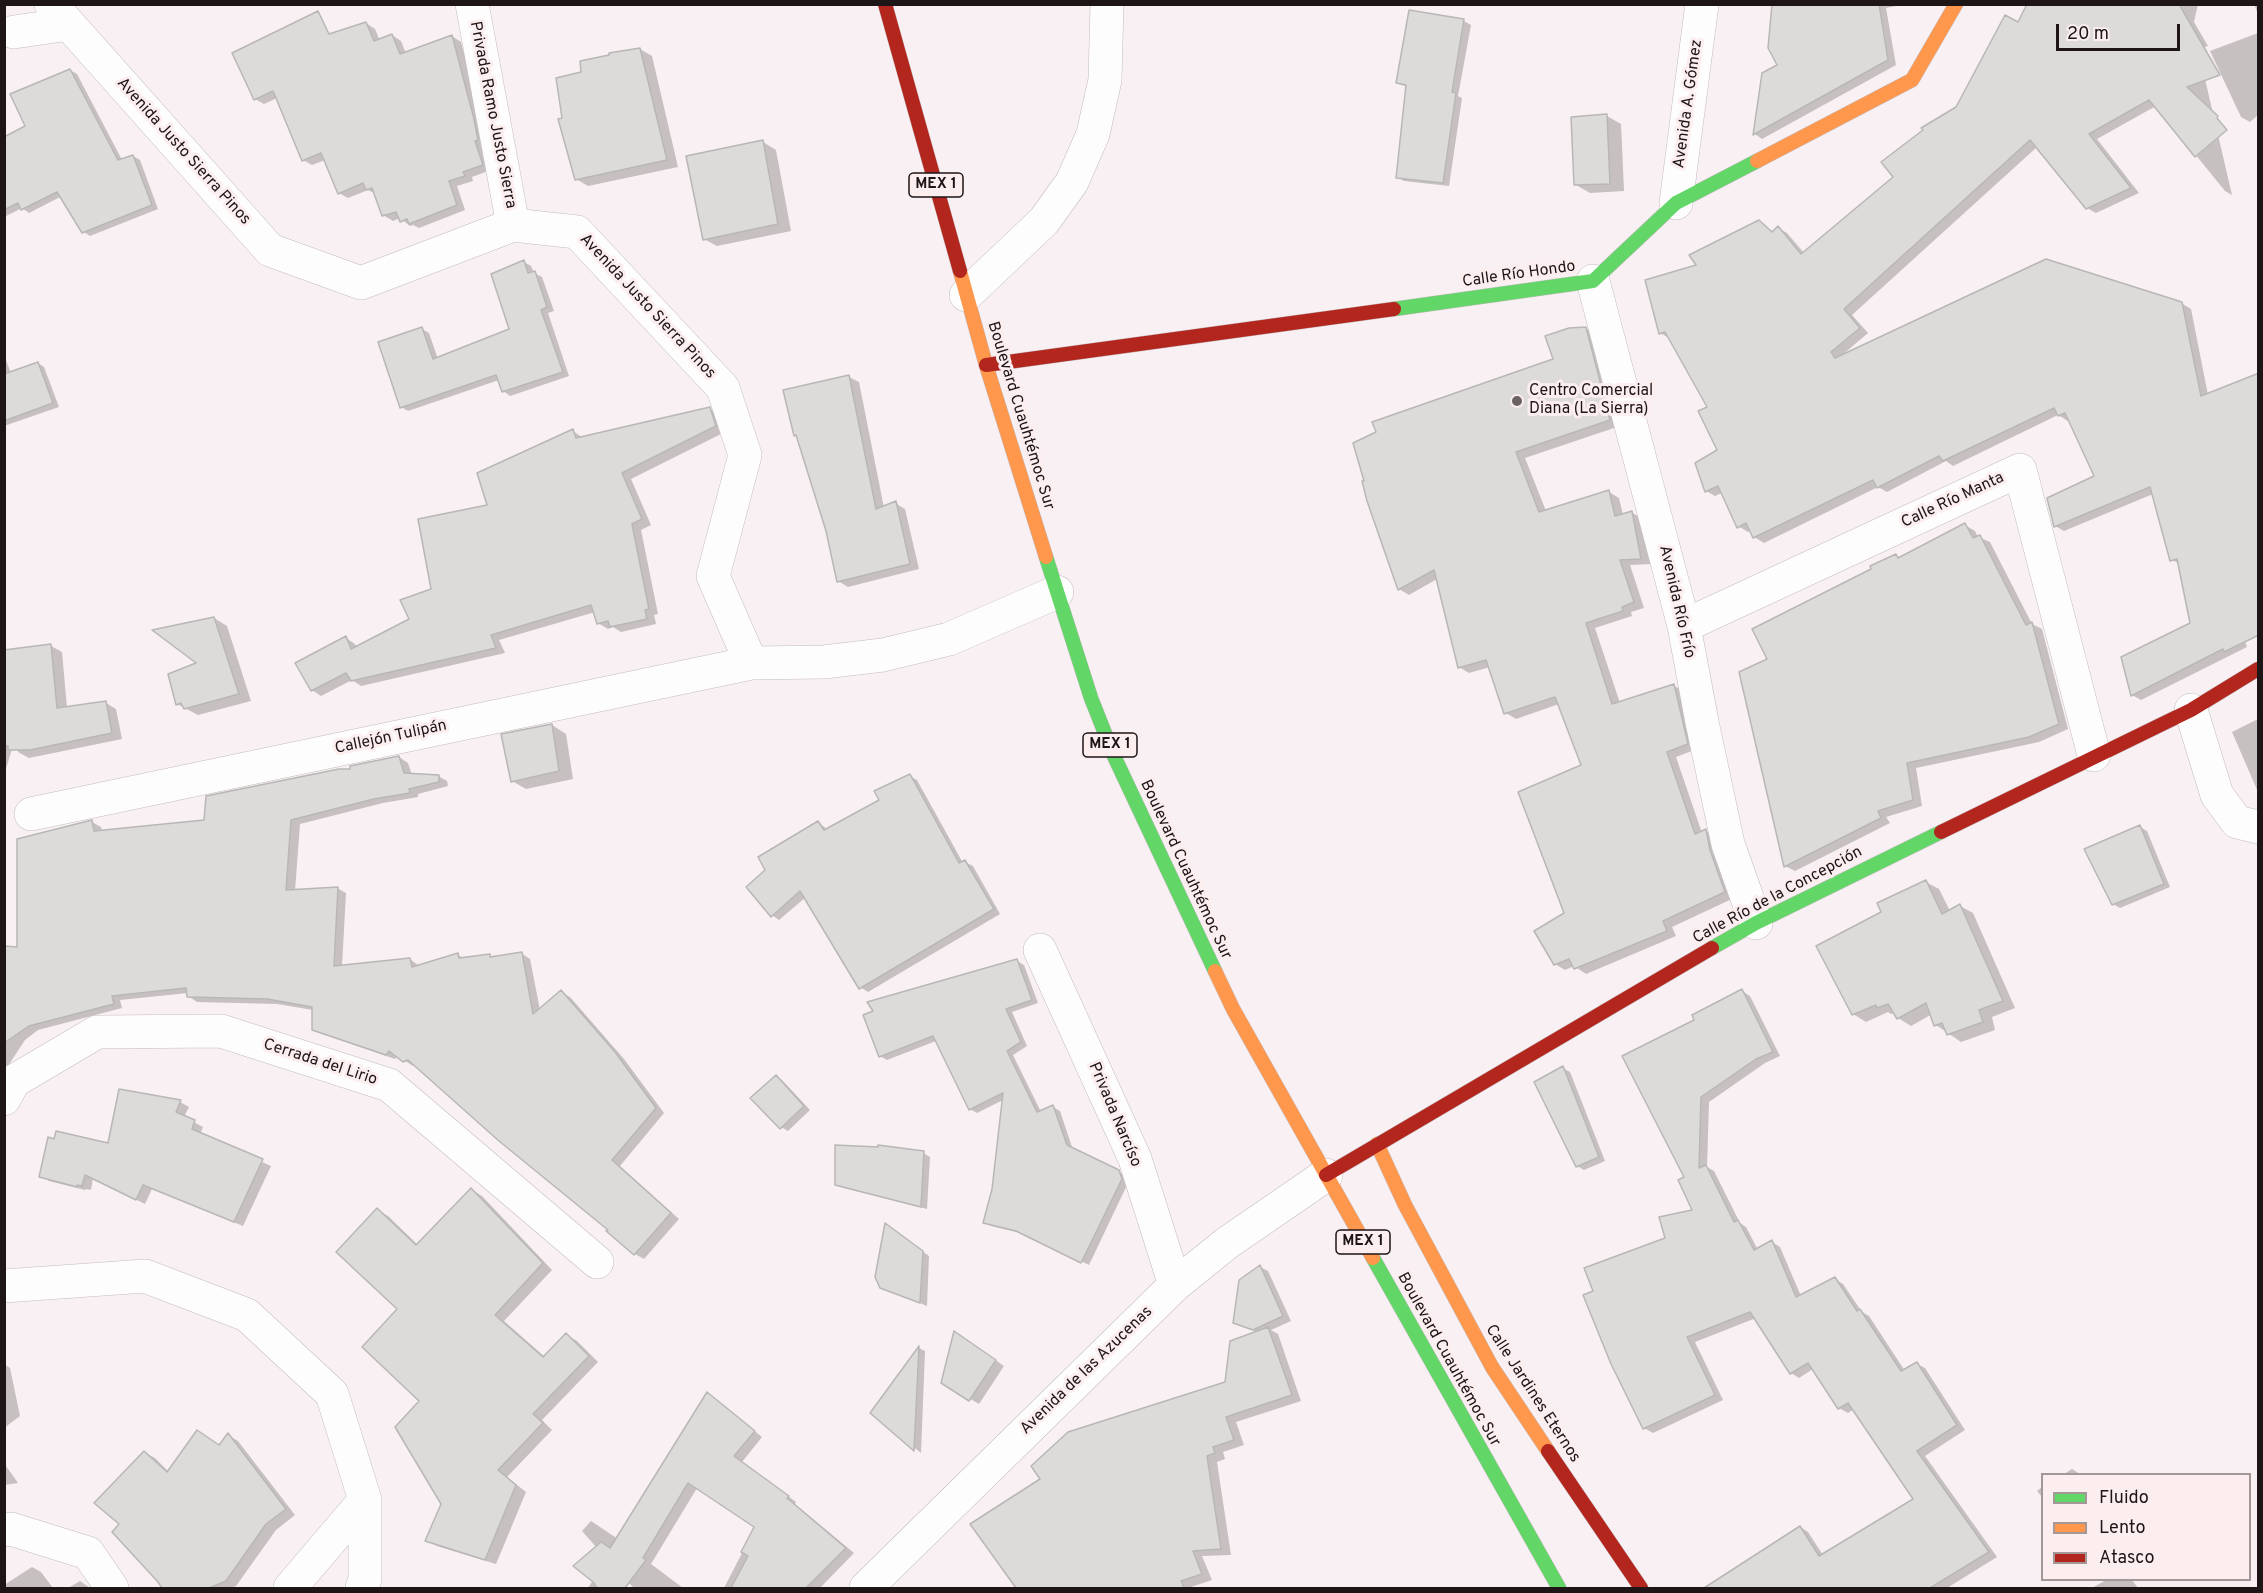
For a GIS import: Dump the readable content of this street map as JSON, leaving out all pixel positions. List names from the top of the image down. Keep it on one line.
{"streets":{"street":["Avenida A. Gómez","Privada Ramo Justo Sierra","Avenida Justo Sierra Pinos","MEX 1","Calle Río Hondo","Boulevard Cuauhtémoc Sur","Calle Río Manta","Avenida Río Frío","Callejón Tulipán","Calle Río de la Concepción","Cerrada del Lirio","Privada Narcíso","Avenida de las Azucenas","Calle Jardines Eternos"]},"crossings":[["Avenida A. Gómez","Calle Río Hondo"],["Privada Ramo Justo Sierra","Avenida Justo Sierra Pinos"],["Avenida Justo Sierra Pinos","Callejón Tulipán"],["Calle Río Hondo","Boulevard Cuauhtémoc Sur"],["Calle Río Hondo","Avenida Río Frío"],["Boulevard Cuauhtémoc Sur","Calle Río de la Concepción"],["Boulevard Cuauhtémoc Sur","Avenida de las Azucenas"],["Calle Río Manta","Avenida Río Frío"],["Calle Río Manta","Calle Río de la Concepción"],["Avenida Río Frío","Calle Río de la Concepción"],["Calle Río de la Concepción","Avenida de las Azucenas"],["Calle Río de la Concepción","Calle Jardines Eternos"],["Privada Narcíso","Avenida de las Azucenas"]],"places":["Centro Comercial Diana (La Sierra)"],"legend":["Fluido","Lento","Atasco"],"scale_bar":"20 m"}
